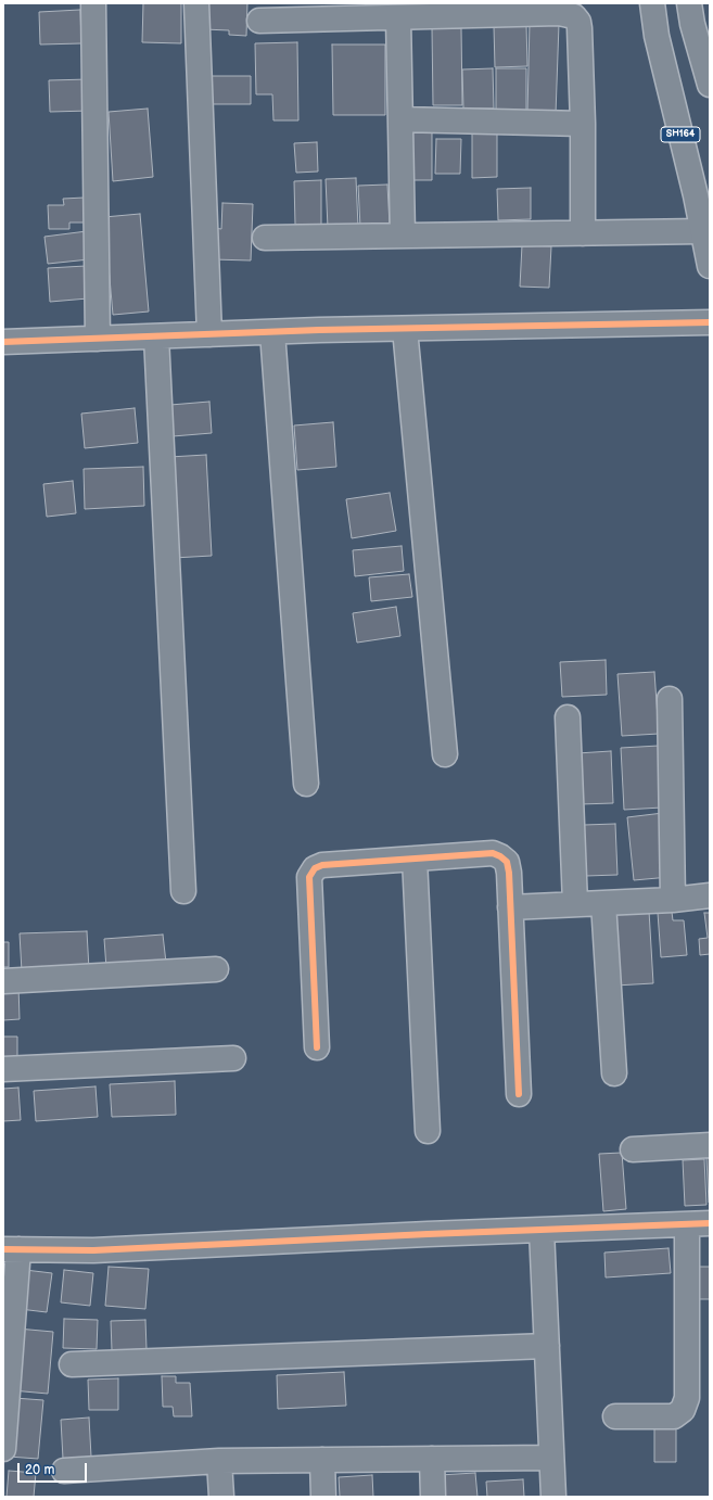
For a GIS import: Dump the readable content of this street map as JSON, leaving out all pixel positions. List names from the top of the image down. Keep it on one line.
{"streets":{"street":["SH164"]},"scale_bar":"20 m"}
